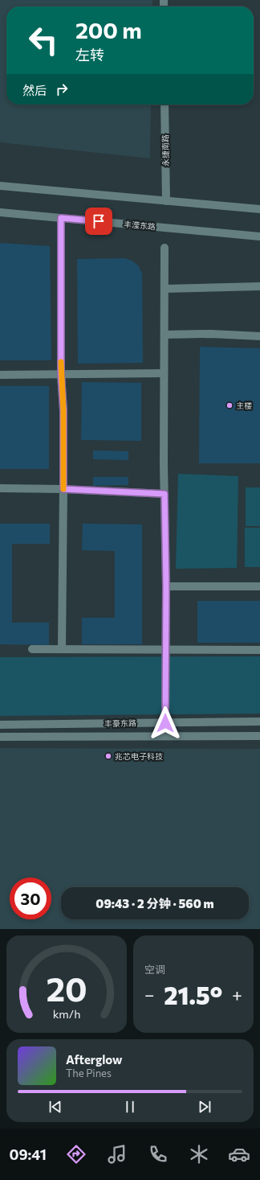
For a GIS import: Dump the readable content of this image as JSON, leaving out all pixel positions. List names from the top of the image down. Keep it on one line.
{"streets":{"street":["永捷南路","丰滢东路","丰豪东路"]},"places":["主楼","兆芯电子科技"],"page":{"turn":["200 m","左转"],"then":"然后","limit":"30","trip":"09:43 · 2 分钟 · 560 m","tile":"空调","heat":["−","21.5°","+"],"song":["Afterglow","The Pines"],"tabs":"09:41","gauge":["20","km/h"]}}
